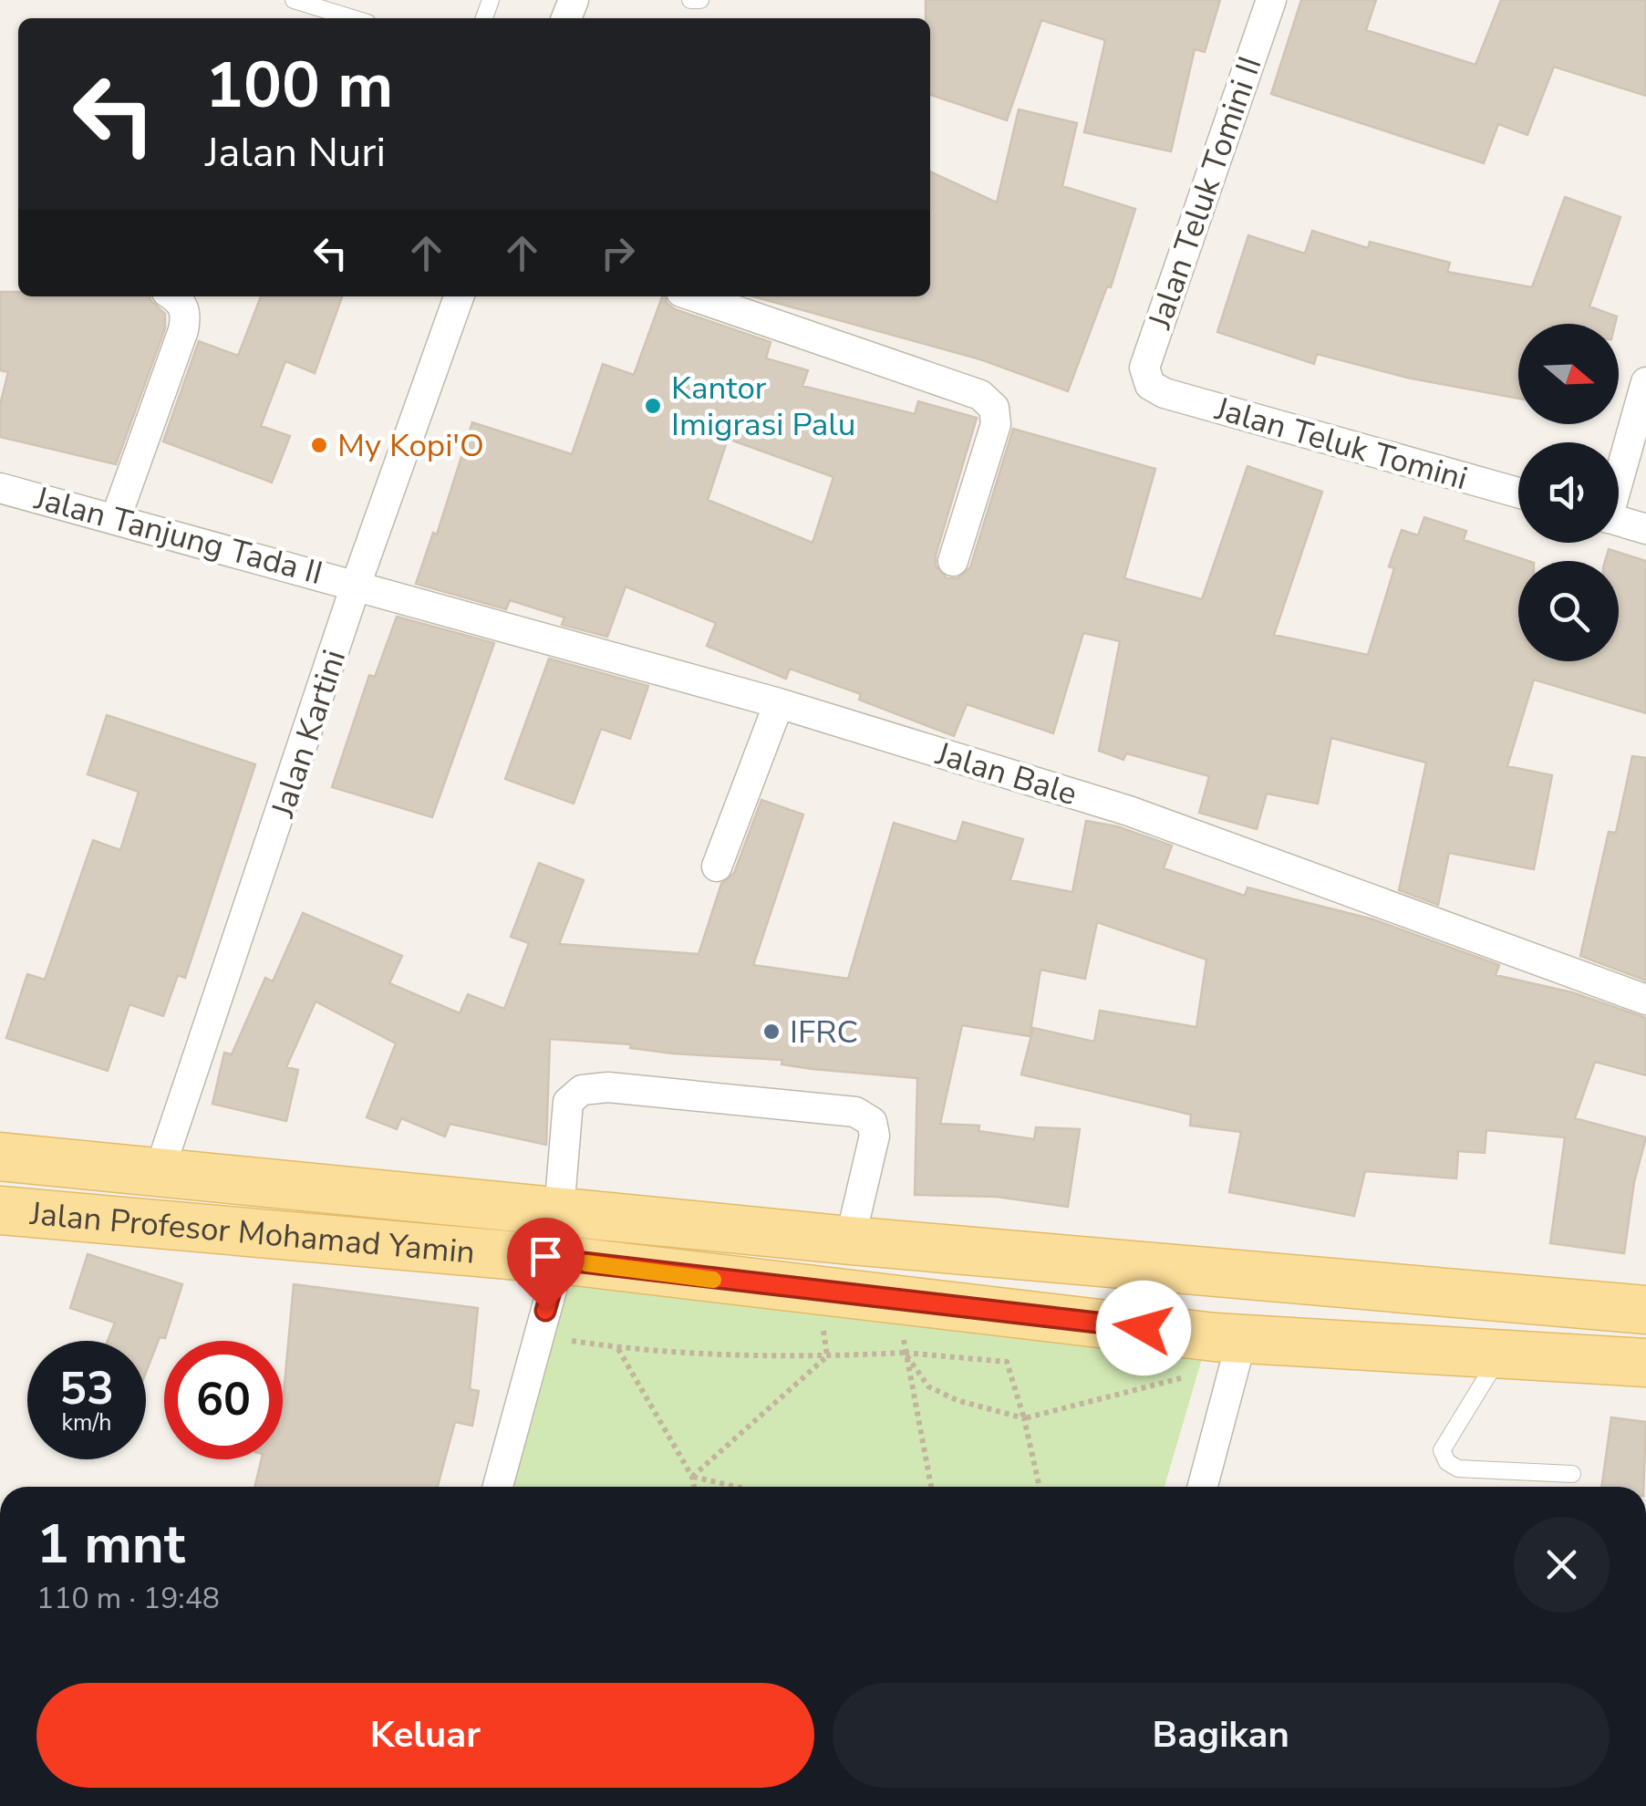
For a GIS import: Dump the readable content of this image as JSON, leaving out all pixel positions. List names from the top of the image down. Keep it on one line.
{"streets":{"main road":["Jalan Profesor Mohamad Yamin"],"street":["Jalan Teluk Tomini II","Jalan Teluk Tomini","Jalan Tanjung Tada II","Jalan Kartini","Jalan Bale"]},"crossings":[["Jalan Teluk Tomini II","Jalan Teluk Tomini"],["Jalan Tanjung Tada II","Jalan Kartini"],["Jalan Tanjung Tada II","Jalan Bale"],["Jalan Kartini","Jalan Bale"],["Jalan Kartini","Jalan Profesor Mohamad Yamin"]],"places":["Kantor Imigrasi Palu","My Kopi'O","IFRC"],"north":"right","page":{"turn":["100 m","Jalan Nuri"],"speed":"53 km/h","limit":"60","heading":["1 mnt","110 m · 19:48"],"buttons":["Keluar","Bagikan"]}}
